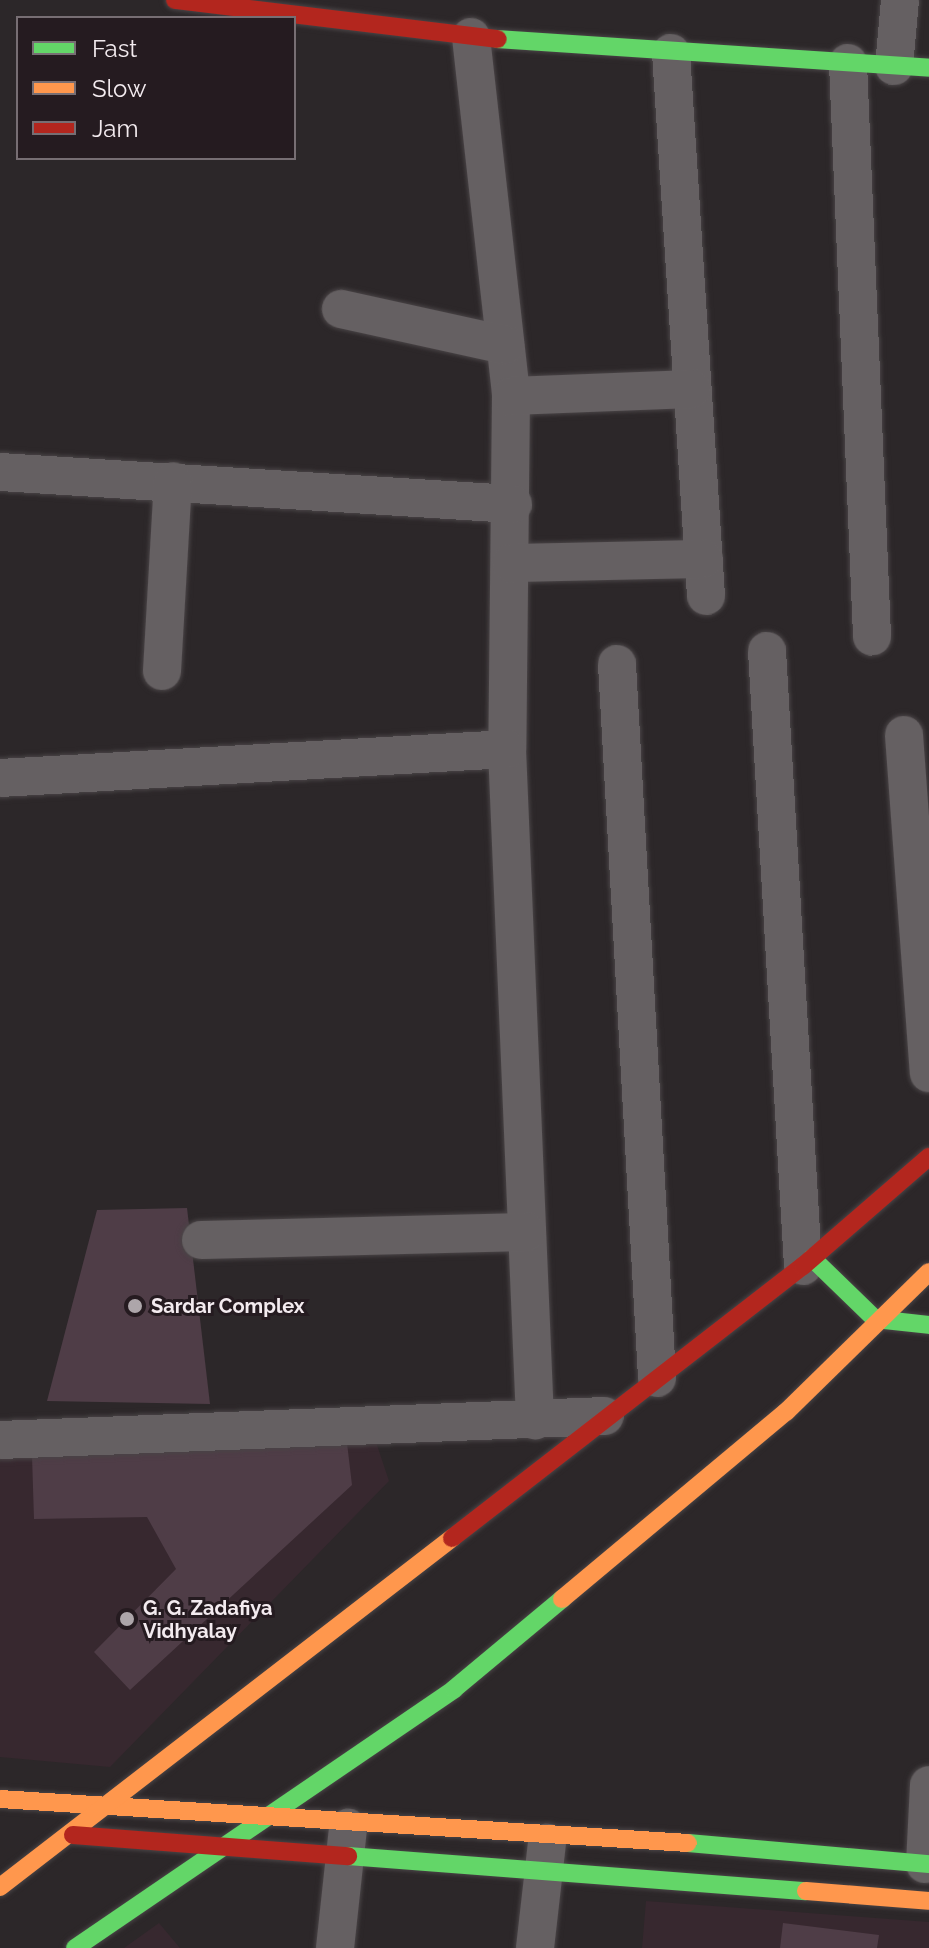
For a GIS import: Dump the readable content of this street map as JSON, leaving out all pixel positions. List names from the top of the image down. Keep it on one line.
{"places":["Sardar Complex","G. G. Zadafiya Vidhyalay"],"legend":["Fast","Slow","Jam"]}
